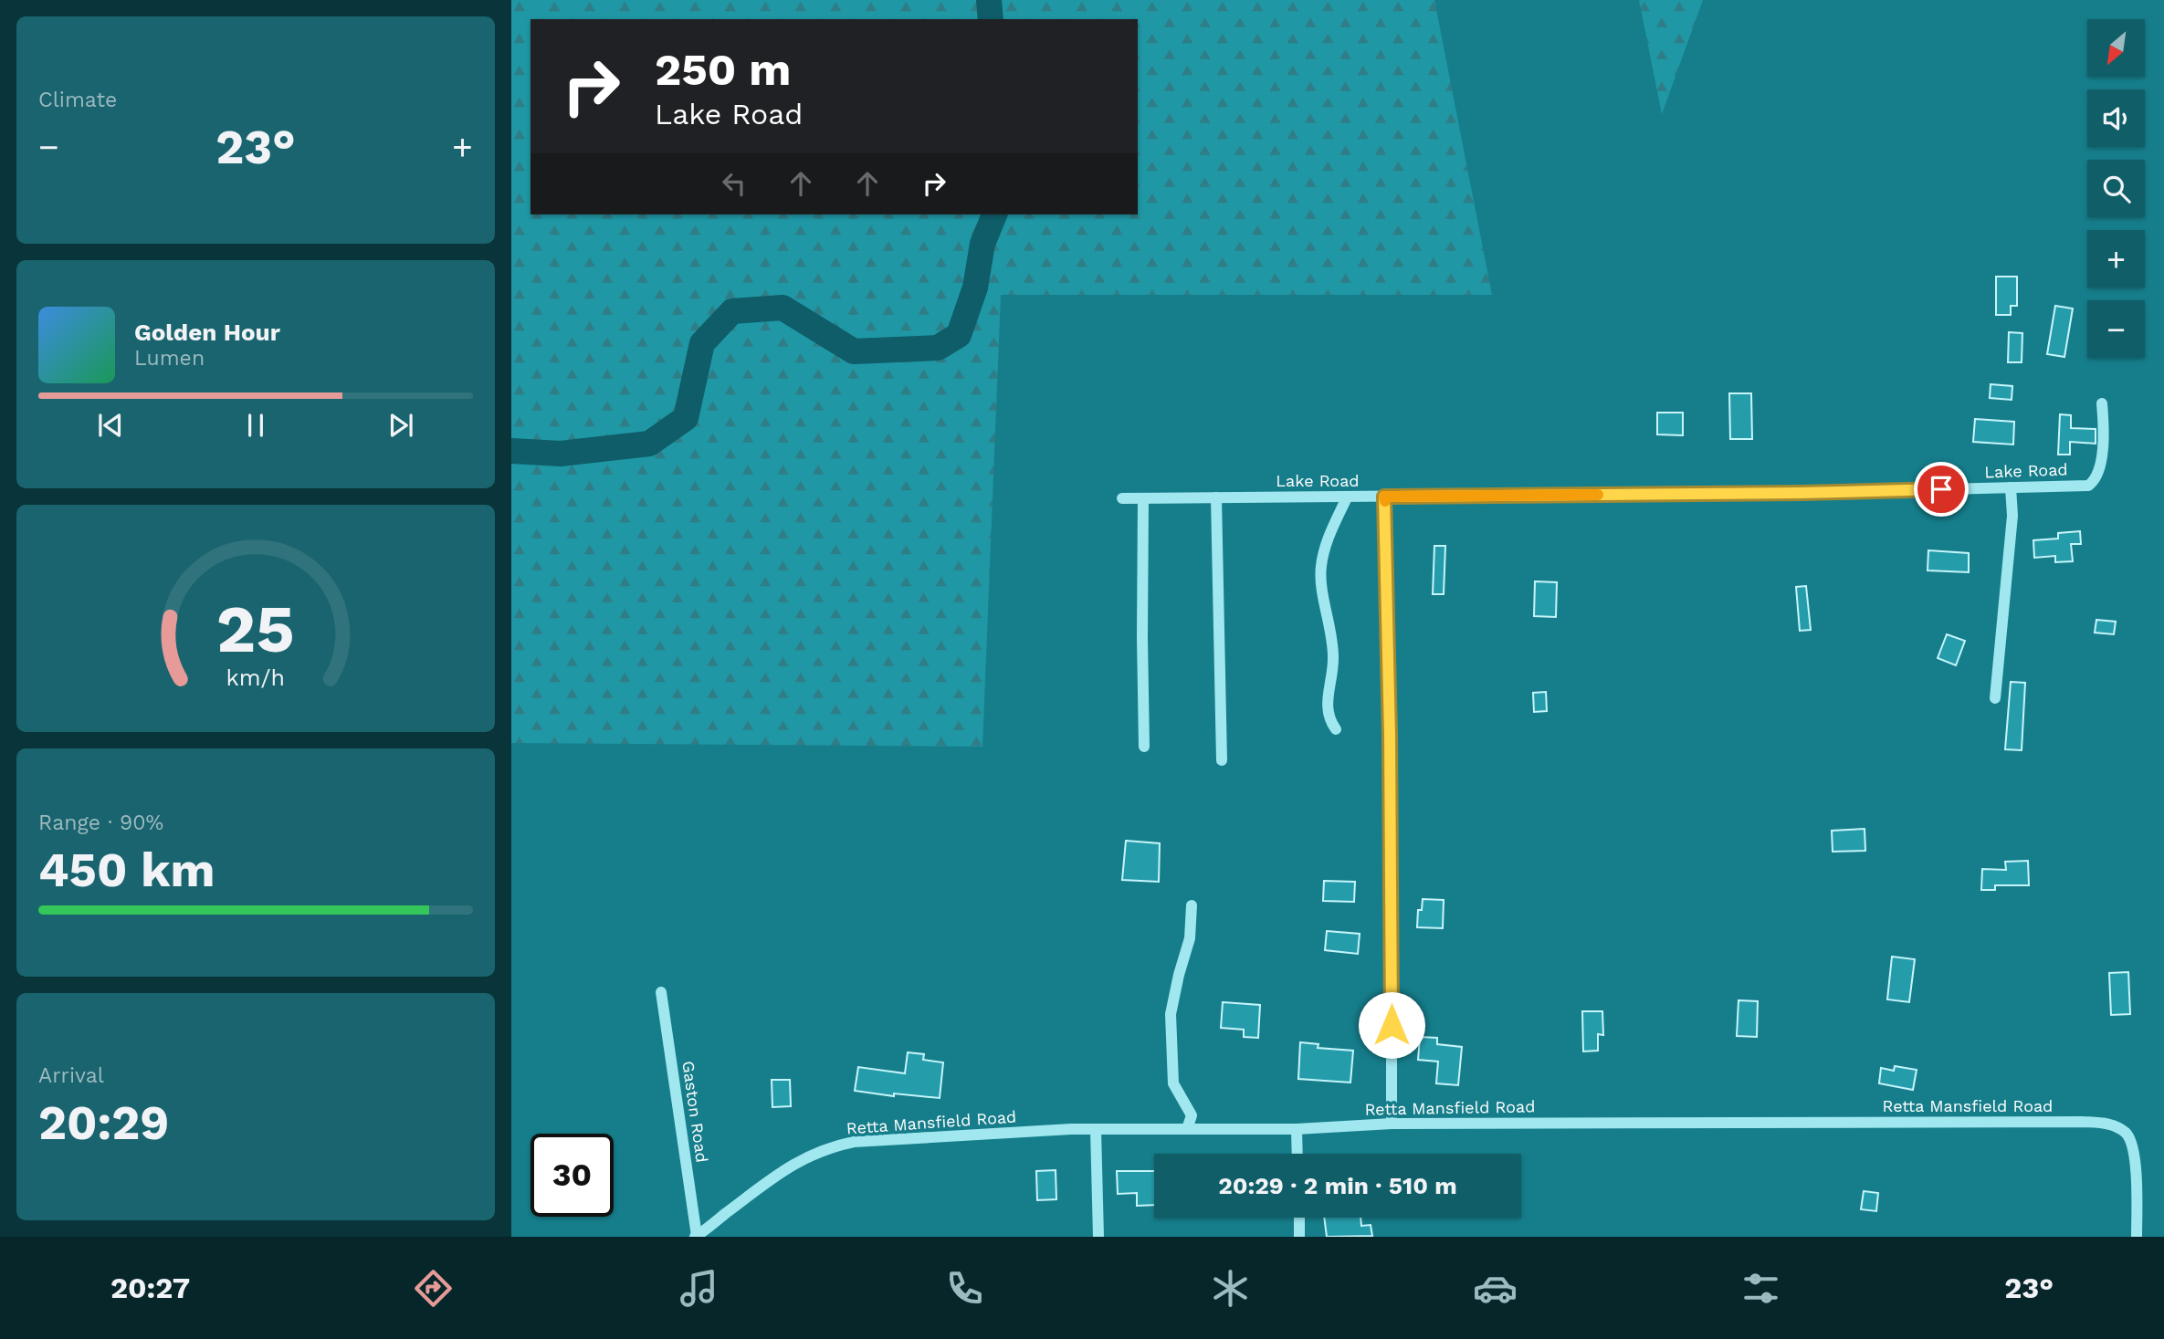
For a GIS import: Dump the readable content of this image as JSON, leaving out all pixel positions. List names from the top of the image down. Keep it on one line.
{"streets":{"street":["Lake Road","Retta Mansfield Road","Gaston Road"]},"crossings":[["Retta Mansfield Road","Gaston Road"]],"north":"bottom left","page":{"tile":["Climate",["Range · 90%","450 km"],["Arrival","20:29"]],"map_buttons":["+","−"],"turn":["250 m","Lake Road"],"heat":["−","23°","+"],"song":["Golden Hour","Lumen"],"limit":"30","trip":"20:29 · 2 min · 510 m","tabs":["20:27","23°"],"gauge":["25","km/h"]}}
